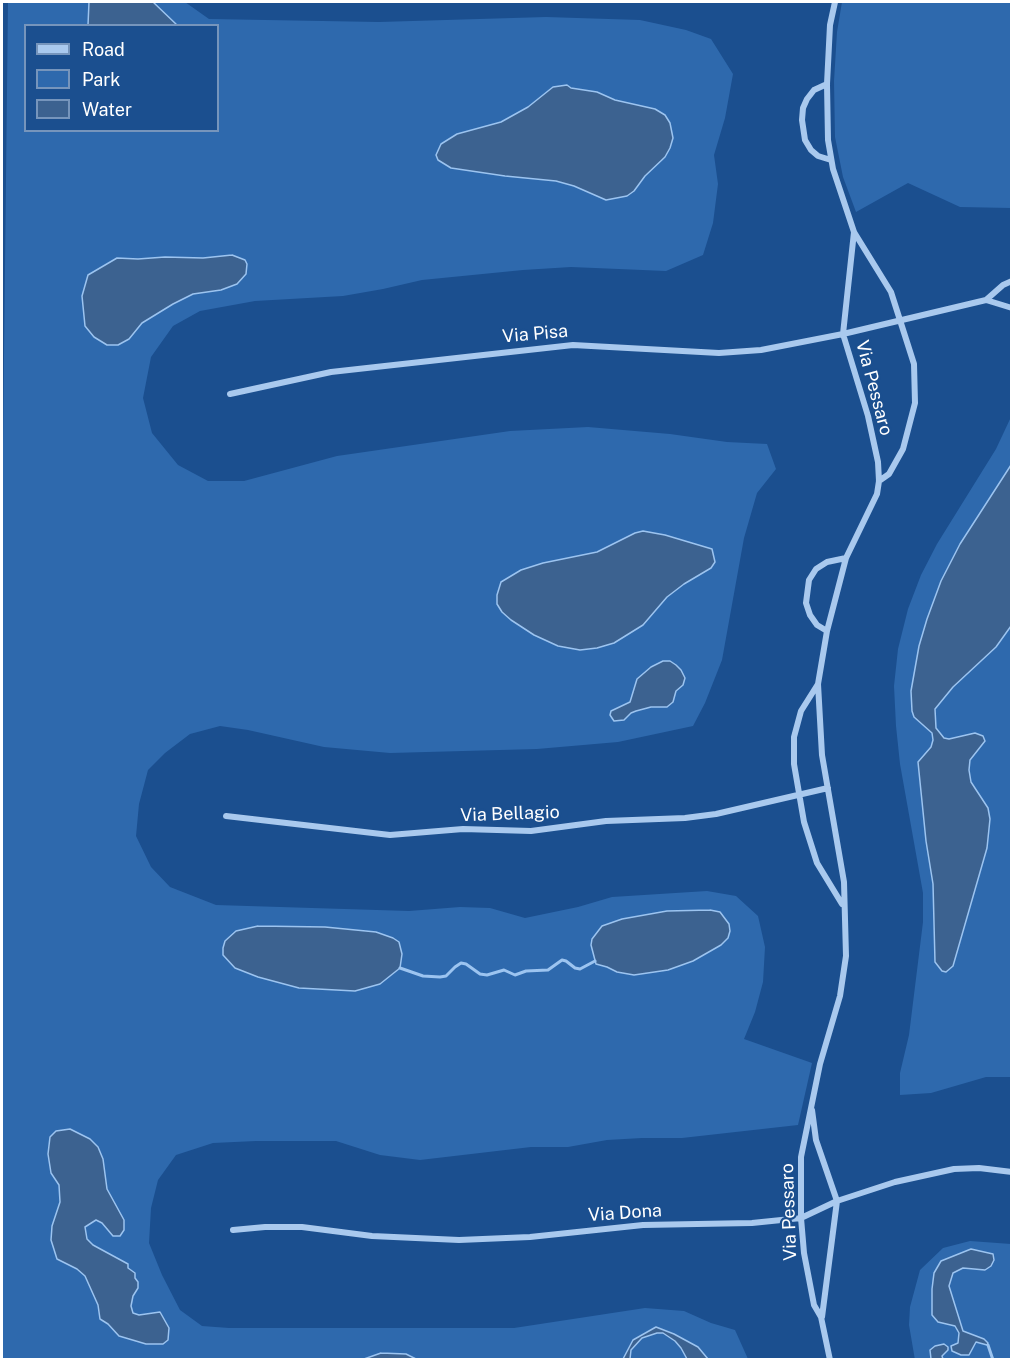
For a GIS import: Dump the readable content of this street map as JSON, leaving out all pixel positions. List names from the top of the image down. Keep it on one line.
{"streets":{"street":["Via Pisa","Via Pessaro","Via Bellagio","Via Dona"]},"crossings":[["Via Pisa","Via Pessaro"],["Via Pessaro","Via Bellagio"],["Via Pessaro","Via Dona"]],"legend":["Road","Park","Water"]}
